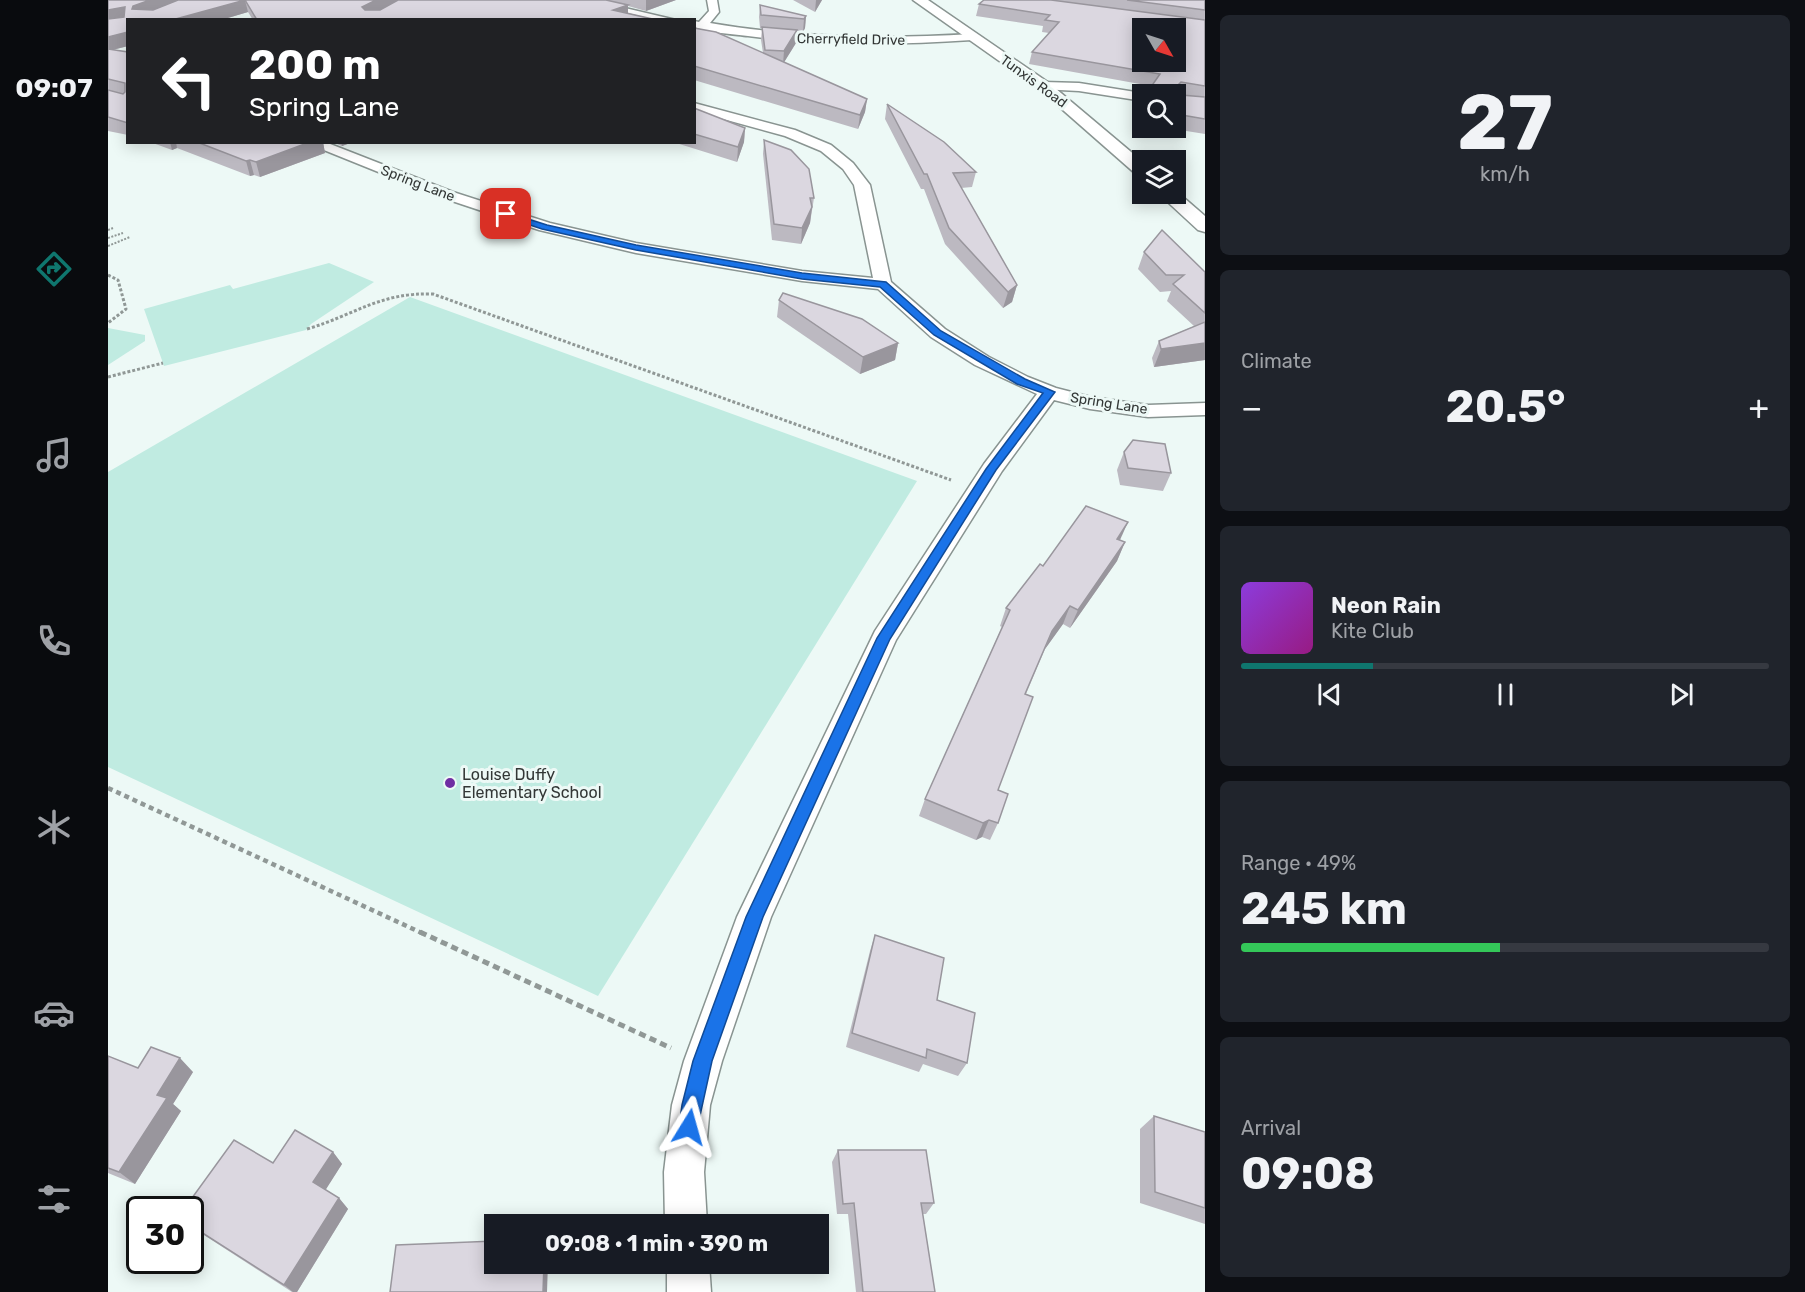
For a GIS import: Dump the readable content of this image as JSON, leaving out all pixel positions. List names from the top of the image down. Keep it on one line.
{"streets":{"street":["Cherryfield Drive","Tunxis Road","Spring Lane"]},"crossings":[["Cherryfield Drive","Tunxis Road"]],"places":["Louise Duffy Elementary School"],"north":"bottom right","page":{"tabs":"09:07","tile":[["27","km/h"],"Climate",["Range · 49%","245 km"],["Arrival","09:08"]],"turn":["200 m","Spring Lane"],"heat":["−","20.5°","+"],"song":["Neon Rain","Kite Club"],"limit":"30","trip":"09:08 · 1 min · 390 m"}}
